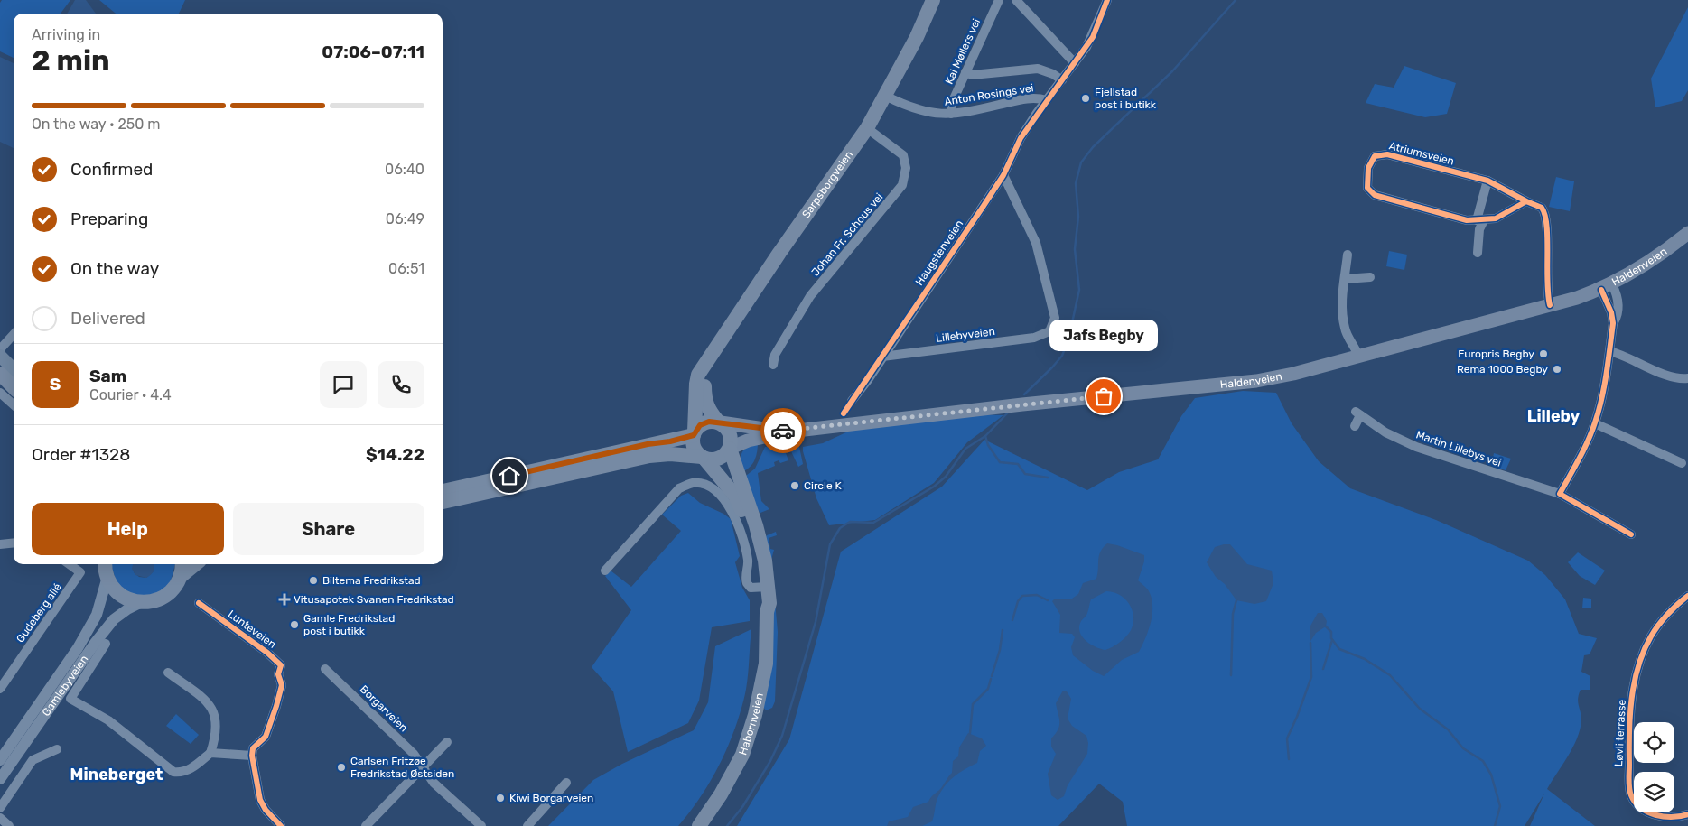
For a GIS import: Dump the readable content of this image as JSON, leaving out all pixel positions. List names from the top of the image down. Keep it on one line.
{"streets":{"highway":["Sarpsborgveien","Habornveien"],"main road":["Haldenveien"],"street":["Kai Møllers vei","Anton Rosings vei","Atriumsveien","Johan Fr. Schous vei","Haugstenveien","Lillebyveien","Martin Lillebys vei","Gudeberg allé","Lunteveien","Gamlebyveien","Borgarveien","Løvli terrasse"]},"crossings":[["Kai Møllers vei","Anton Rosings vei"],["Anton Rosings vei","Sarpsborgveien"],["Anton Rosings vei","Haugstenveien"],["Atriumsveien","Haldenveien"],["Sarpsborgveien","Johan Fr. Schous vei"],["Sarpsborgveien","Haldenveien"],["Sarpsborgveien","Habornveien"],["Haugstenveien","Lillebyveien"],["Haldenveien","Habornveien"]],"districts":["Lilleby","Mineberget"],"places":{"other":["Fjellstad post i butikk","Europris Begby","Rema 1000 Begby","Jafs Begby","Circle K","Biltema Fredrikstad","Gamle Fredrikstad post i butikk","Carlsen Fritzøe Fredrikstad Østsiden","Kiwi Borgarveien"],"health":["Vitusapotek Svanen Fredrikstad"]},"page":{"heading":["2 min","Arriving in","07:06–07:11"],"panel":["Sam","Courier · 4.4","Order #1328","$14.22"],"bar":"On the way · 250 m","list":[["Confirmed","06:40"],["Preparing","06:49"],["On the way","06:51"],"Delivered"],"bubble":"Jafs Begby","round":"S","buttons":["Help","Share"]}}
